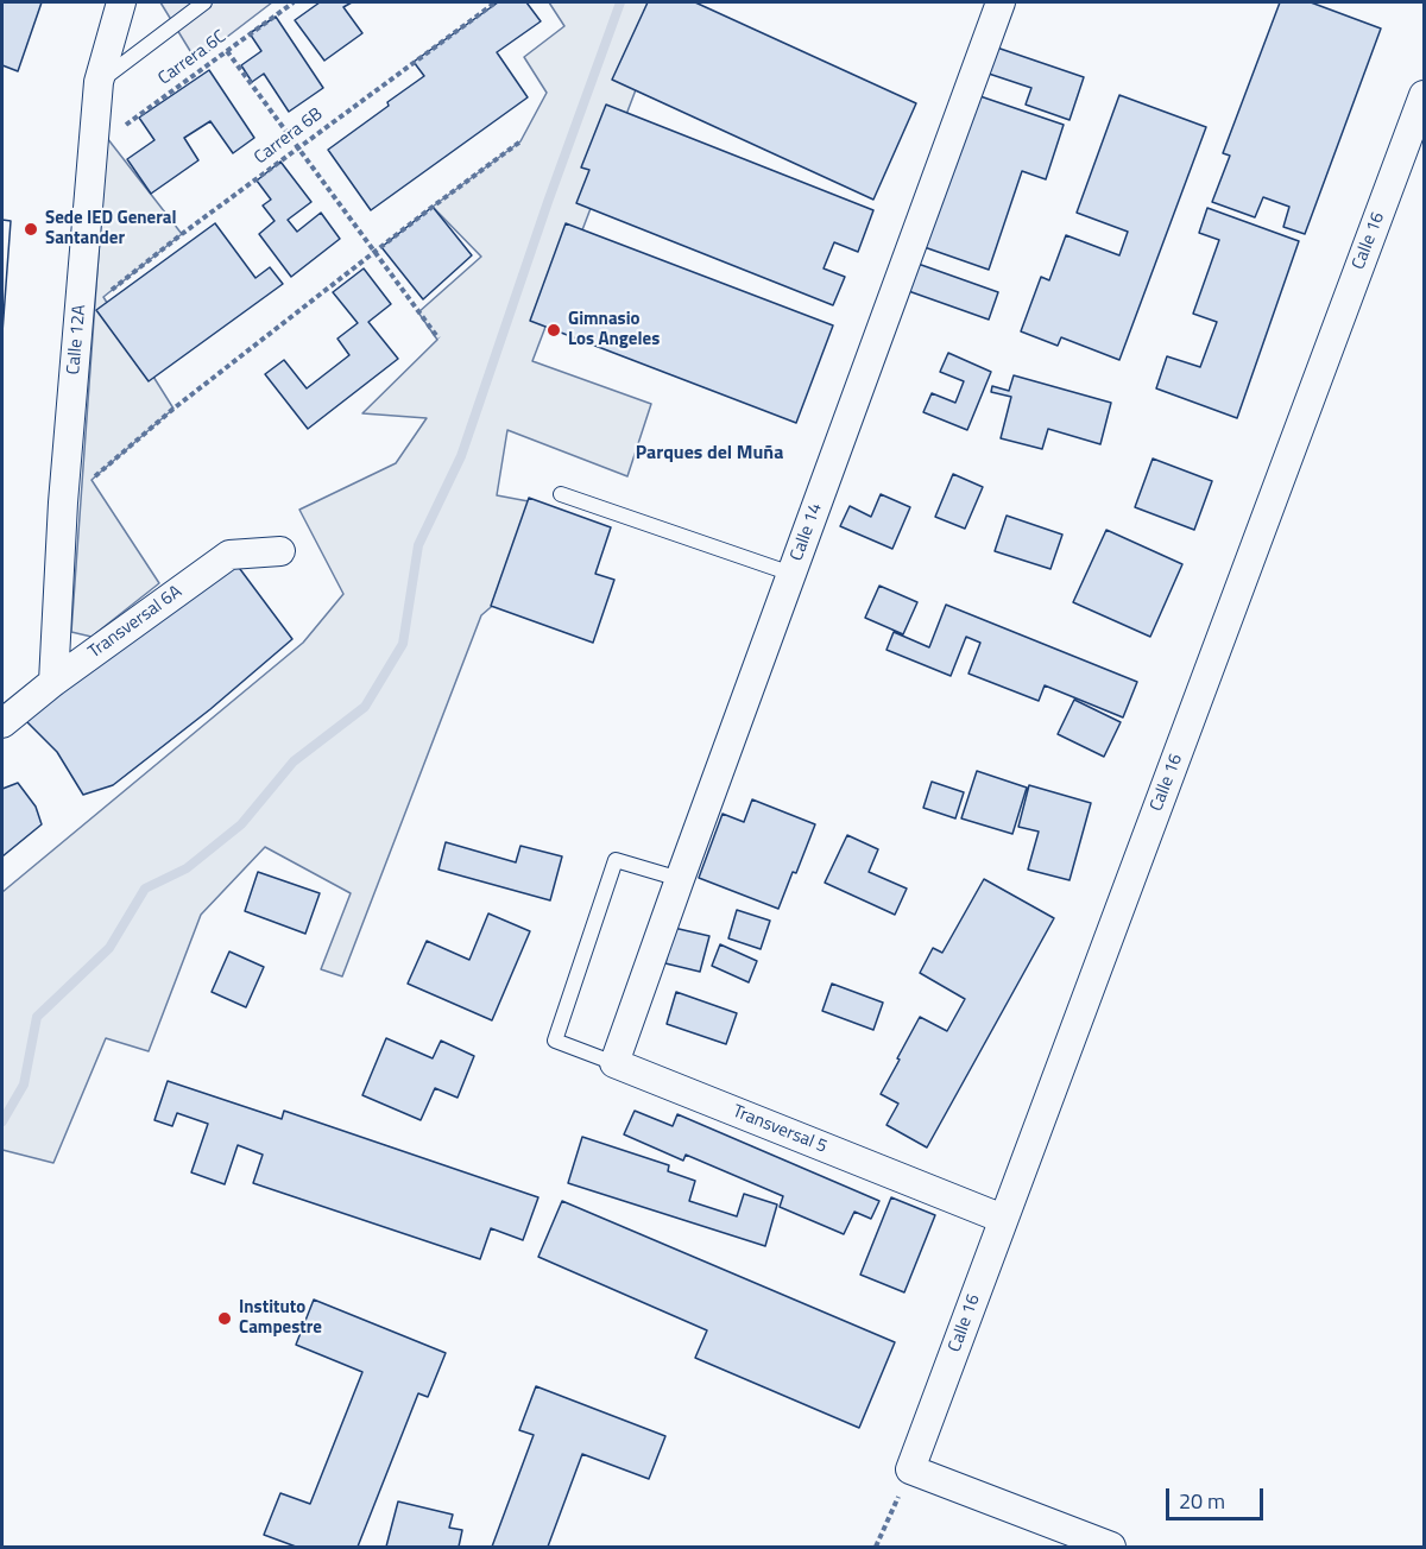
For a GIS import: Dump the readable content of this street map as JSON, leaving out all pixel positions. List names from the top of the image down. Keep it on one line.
{"streets":{"street":["Calle 16","Calle 12A","Calle 14","Transversal 6A","Transversal 5"],"path":["Carrera 6C","Carrera 6B"]},"crossings":[["Calle 16","Transversal 5"],["Calle 12A","Transversal 6A"],["Calle 14","Transversal 5"]],"districts":["Parques del Muña"],"places":["Sede IED General Santander","Gimnasio Los Angeles","Instituto Campestre"],"scale_bar":"20 m"}
